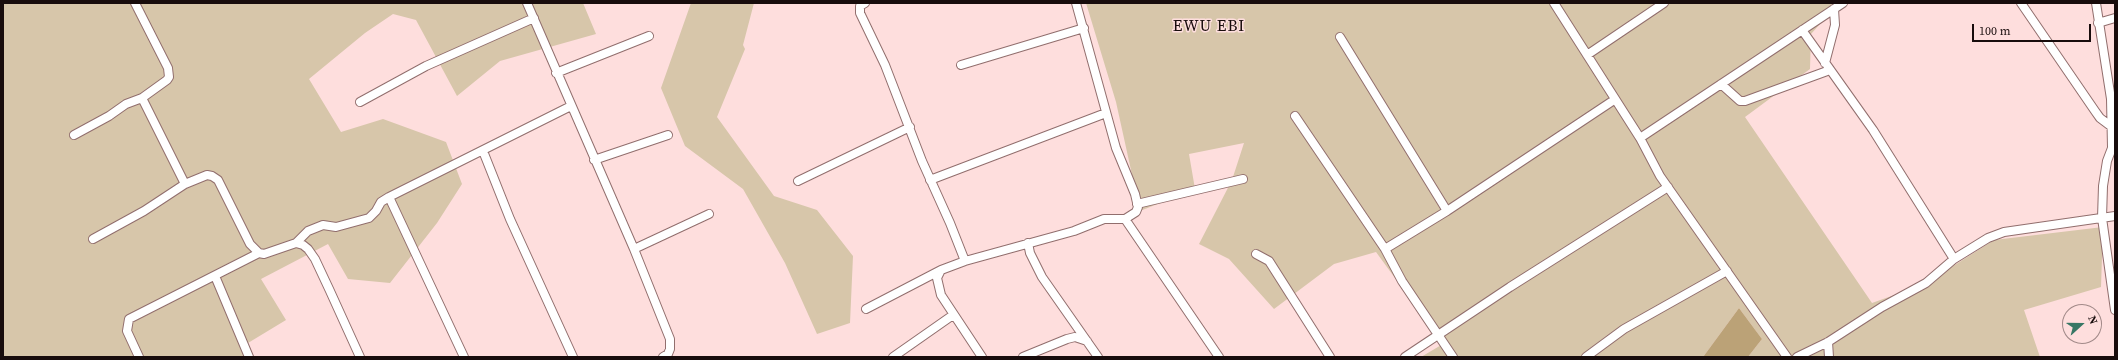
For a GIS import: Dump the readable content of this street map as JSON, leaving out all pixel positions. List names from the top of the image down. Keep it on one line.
{"districts":["EWU EBI"],"scale_bar":"100 m","north":"right"}
